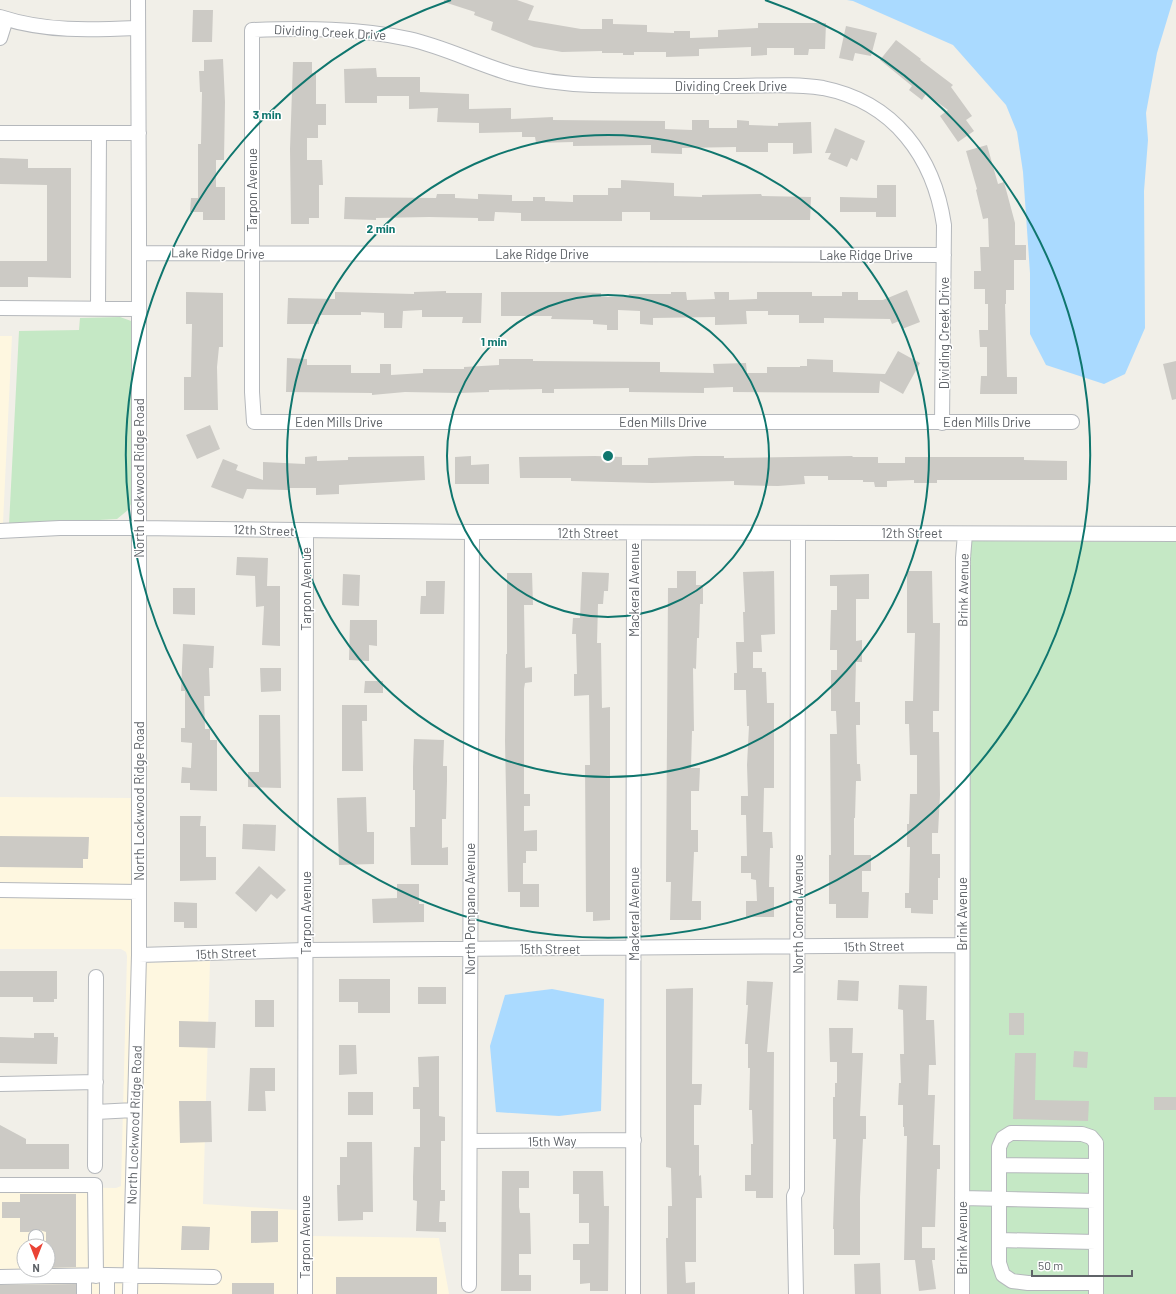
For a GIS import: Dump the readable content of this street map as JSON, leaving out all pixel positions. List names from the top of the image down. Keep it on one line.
{"streets":{"street":["Dividing Creek Drive","Tarpon Avenue","Lake Ridge Drive","Eden Mills Drive","North Lockwood Ridge Road","12th Street","Mackeral Avenue","Brink Avenue","North Pompano Avenue","North Conrad Avenue","15th Street","15th Way"]},"crossings":[["Dividing Creek Drive","Tarpon Avenue"],["Dividing Creek Drive","Lake Ridge Drive"],["Dividing Creek Drive","Eden Mills Drive"],["Tarpon Avenue","Lake Ridge Drive"],["Tarpon Avenue","Eden Mills Drive"],["Tarpon Avenue","12th Street"],["Tarpon Avenue","15th Street"],["Lake Ridge Drive","North Lockwood Ridge Road"],["North Lockwood Ridge Road","12th Street"],["North Lockwood Ridge Road","15th Street"],["12th Street","Mackeral Avenue"],["12th Street","Brink Avenue"],["12th Street","North Pompano Avenue"],["12th Street","North Conrad Avenue"],["Mackeral Avenue","15th Street"],["Mackeral Avenue","15th Way"],["Brink Avenue","15th Street"],["North Pompano Avenue","15th Street"],["North Pompano Avenue","15th Way"],["North Conrad Avenue","15th Street"]],"scale_bar":"50 m","north":"bottom","rings":["3 min","2 min","1 min"]}
